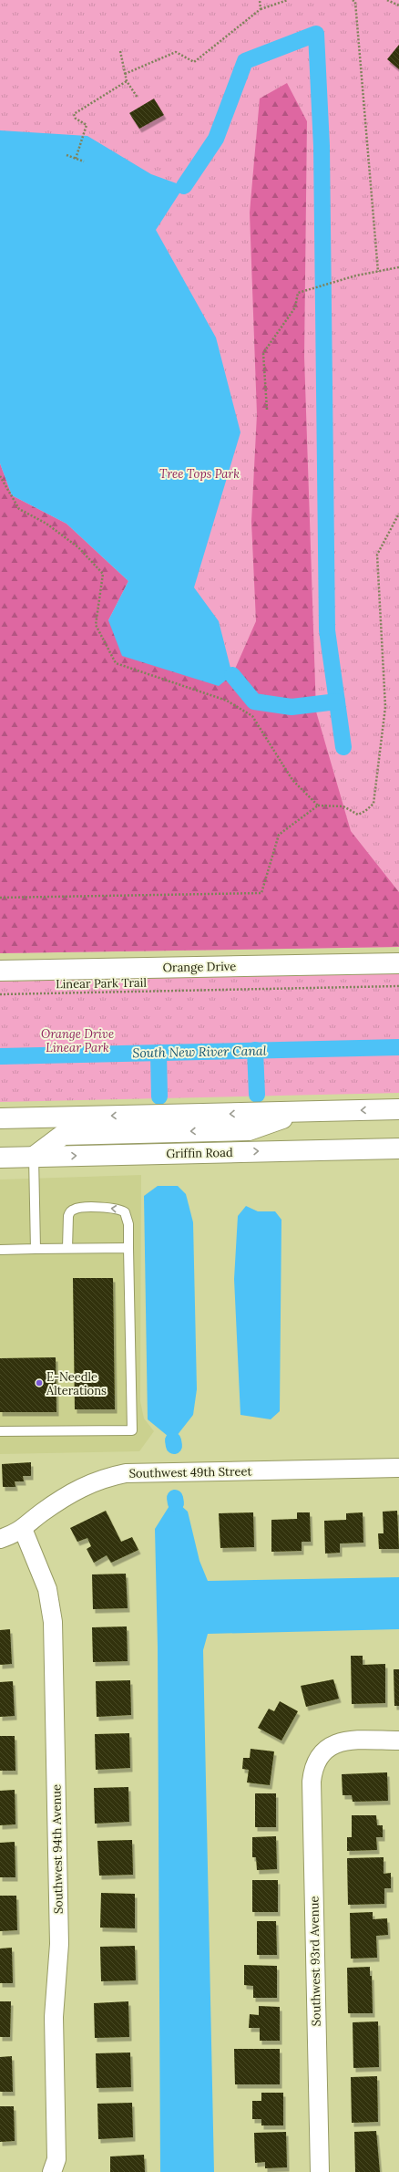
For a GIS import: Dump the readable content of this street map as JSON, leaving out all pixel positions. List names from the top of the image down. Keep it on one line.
{"streets":{"main road":["Orange Drive","Griffin Road"],"street":["Southwest 49th Street","Southwest 94th Avenue","Southwest 93rd Avenue"],"path":["Linear Park Trail"]},"crossings":[["Southwest 49th Street","Southwest 94th Avenue"]],"water":["South New River Canal"],"parks":["Tree Tops Park","Orange Drive Linear Park"],"places":["E-Needle Alterations"]}
